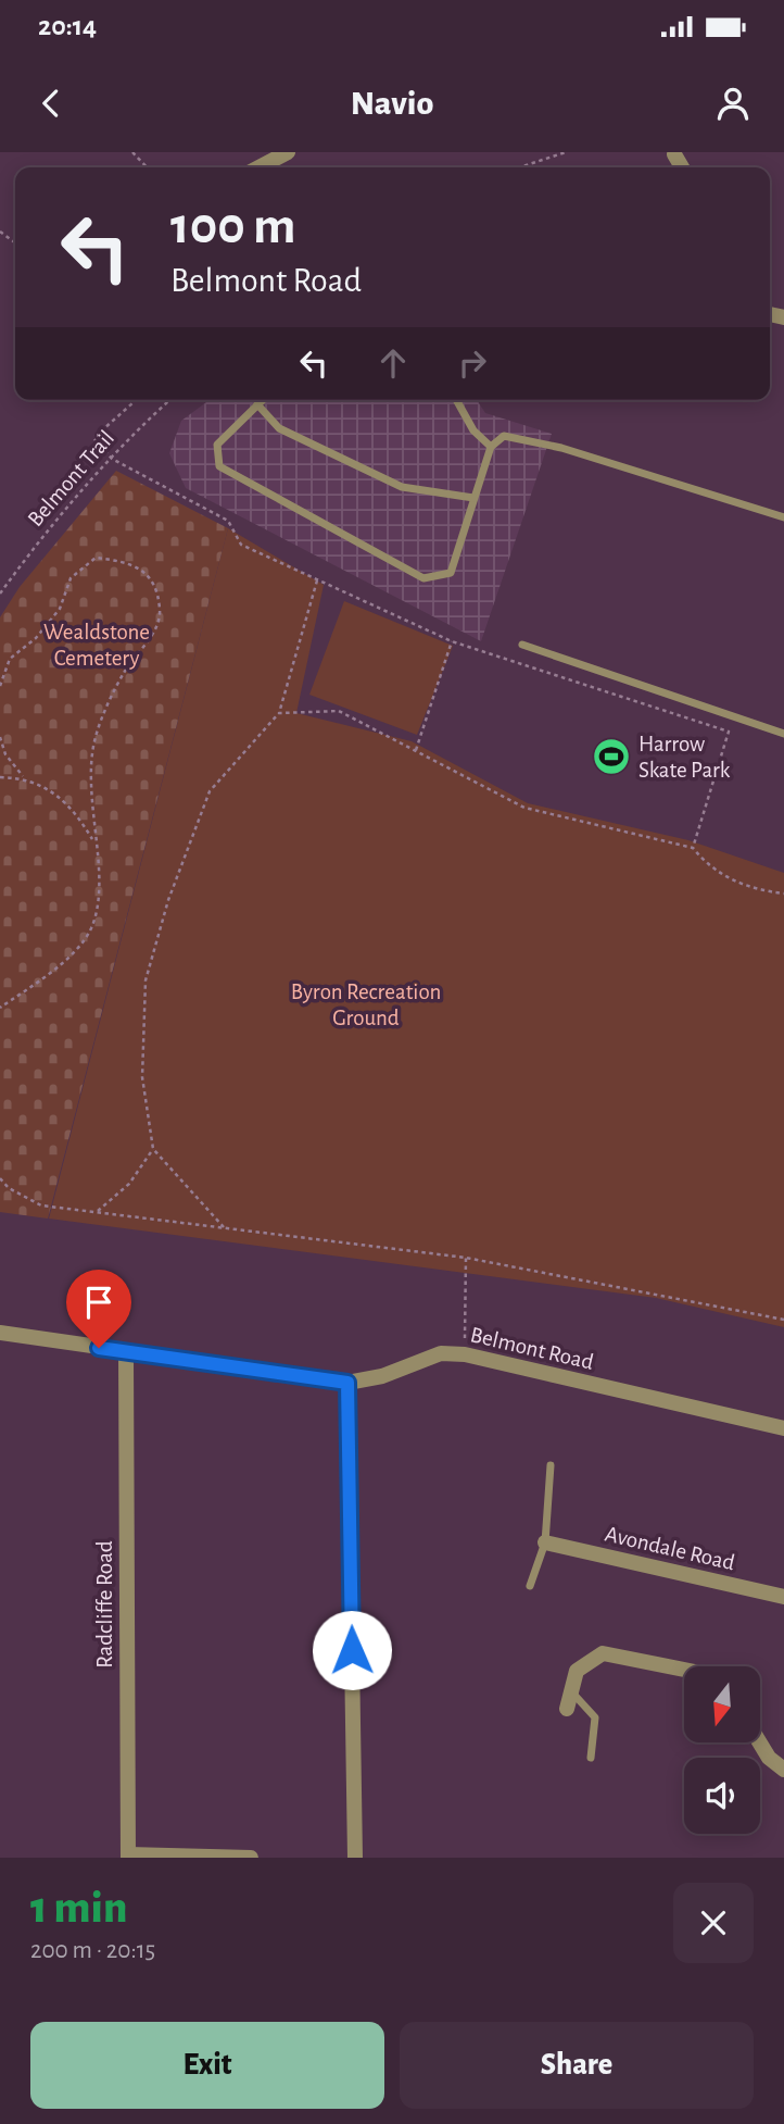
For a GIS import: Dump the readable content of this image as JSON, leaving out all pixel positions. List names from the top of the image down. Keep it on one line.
{"streets":{"street":["Belmont Road","Avondale Road","Radcliffe Road"],"path":["Belmont Trail"]},"crossings":[["Belmont Road","Radcliffe Road"]],"parks":["Wealdstone Cemetery","Byron Recreation Ground"],"places":{"sports":["Harrow Skate Park"]},"north":"bottom","page":{"status":"20:14","header":"Navio","turn":["100 m","Belmont Road"],"heading":["1 min","200 m · 20:15"],"buttons":["Exit","Share"]}}
